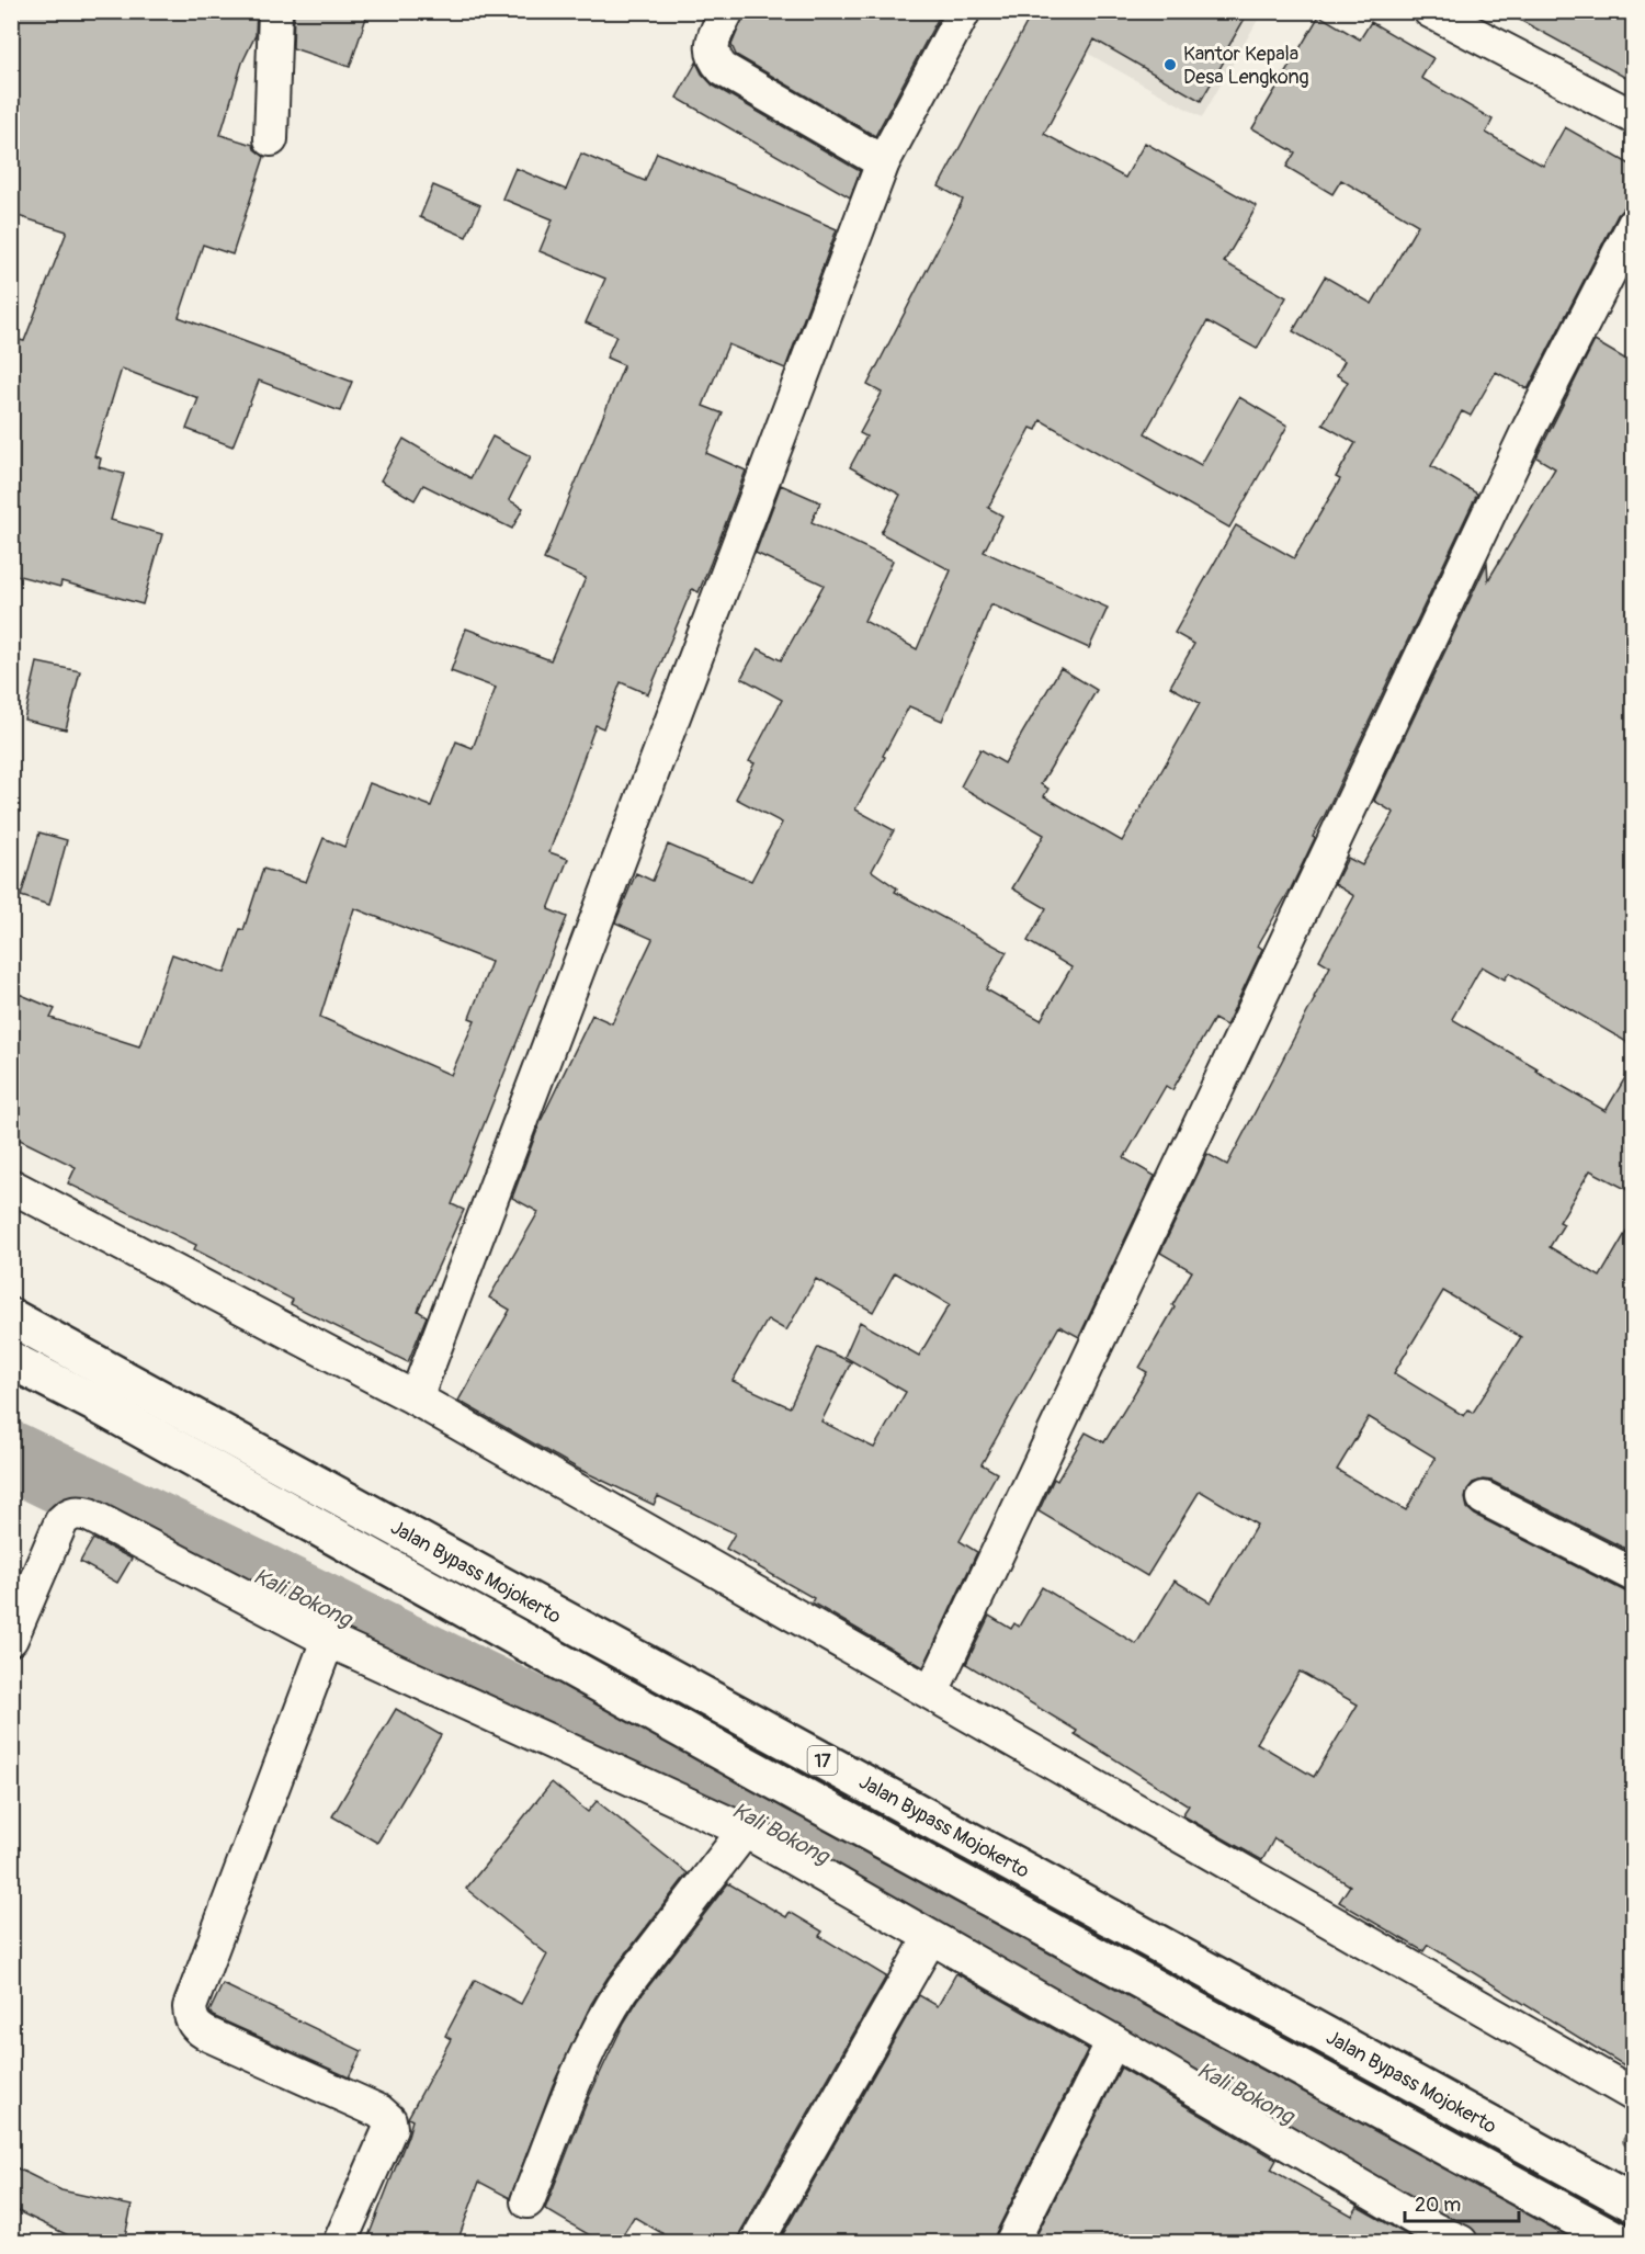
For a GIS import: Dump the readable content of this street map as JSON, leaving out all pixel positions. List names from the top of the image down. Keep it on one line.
{"streets":{"highway":["Jalan Bypass Mojokerto","17"]},"water":["Kali Bokong"],"places":["Kantor Kepala Desa Lengkong"],"scale_bar":"20 m"}
